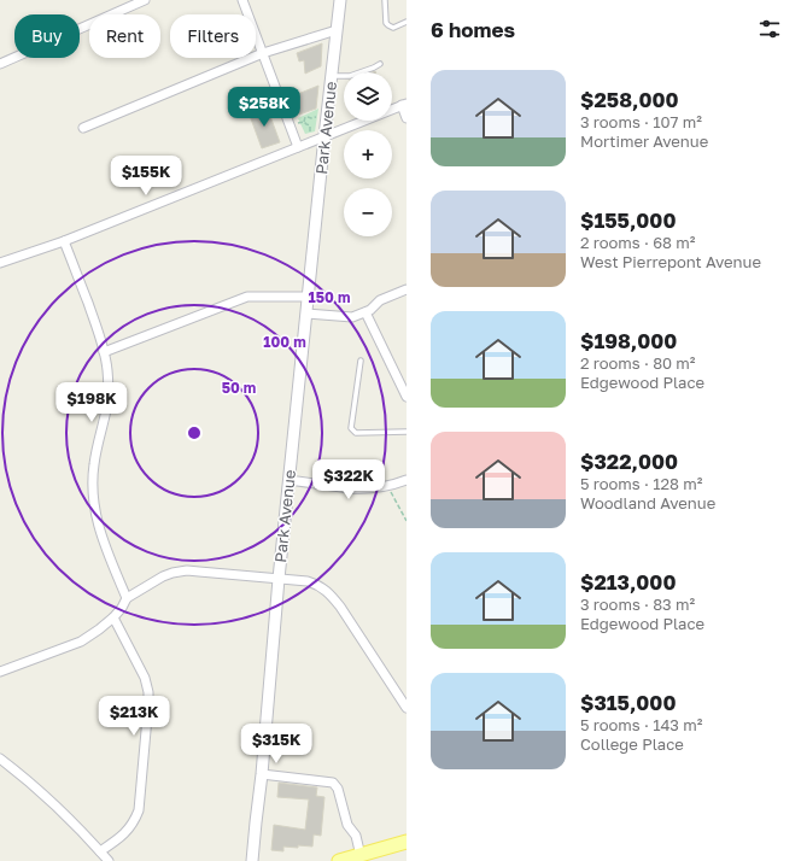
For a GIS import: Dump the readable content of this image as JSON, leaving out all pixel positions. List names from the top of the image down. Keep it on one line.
{"streets":{"street":["Park Avenue"]},"page":{"heading":"6 homes","chip":["Buy","Rent","Filters"],"list":[{"name":"$258,000","note":"3 rooms · 107 m² · Mortimer Avenue"},{"name":"$155,000","note":"2 rooms · 68 m² · West Pierrepont Avenue"},{"name":"$198,000","note":"2 rooms · 80 m² · Edgewood Place"},{"name":"$322,000","note":"5 rooms · 128 m² · Woodland Avenue"},{"name":"$213,000","note":"3 rooms · 83 m² · Edgewood Place"},{"name":"$315,000","note":"5 rooms · 143 m² · College Place"}],"map_buttons":["+","−"],"price":["$258K","$155K","$198K","$322K","$213K","$315K"]},"rings":["150 m","100 m","50 m"]}
